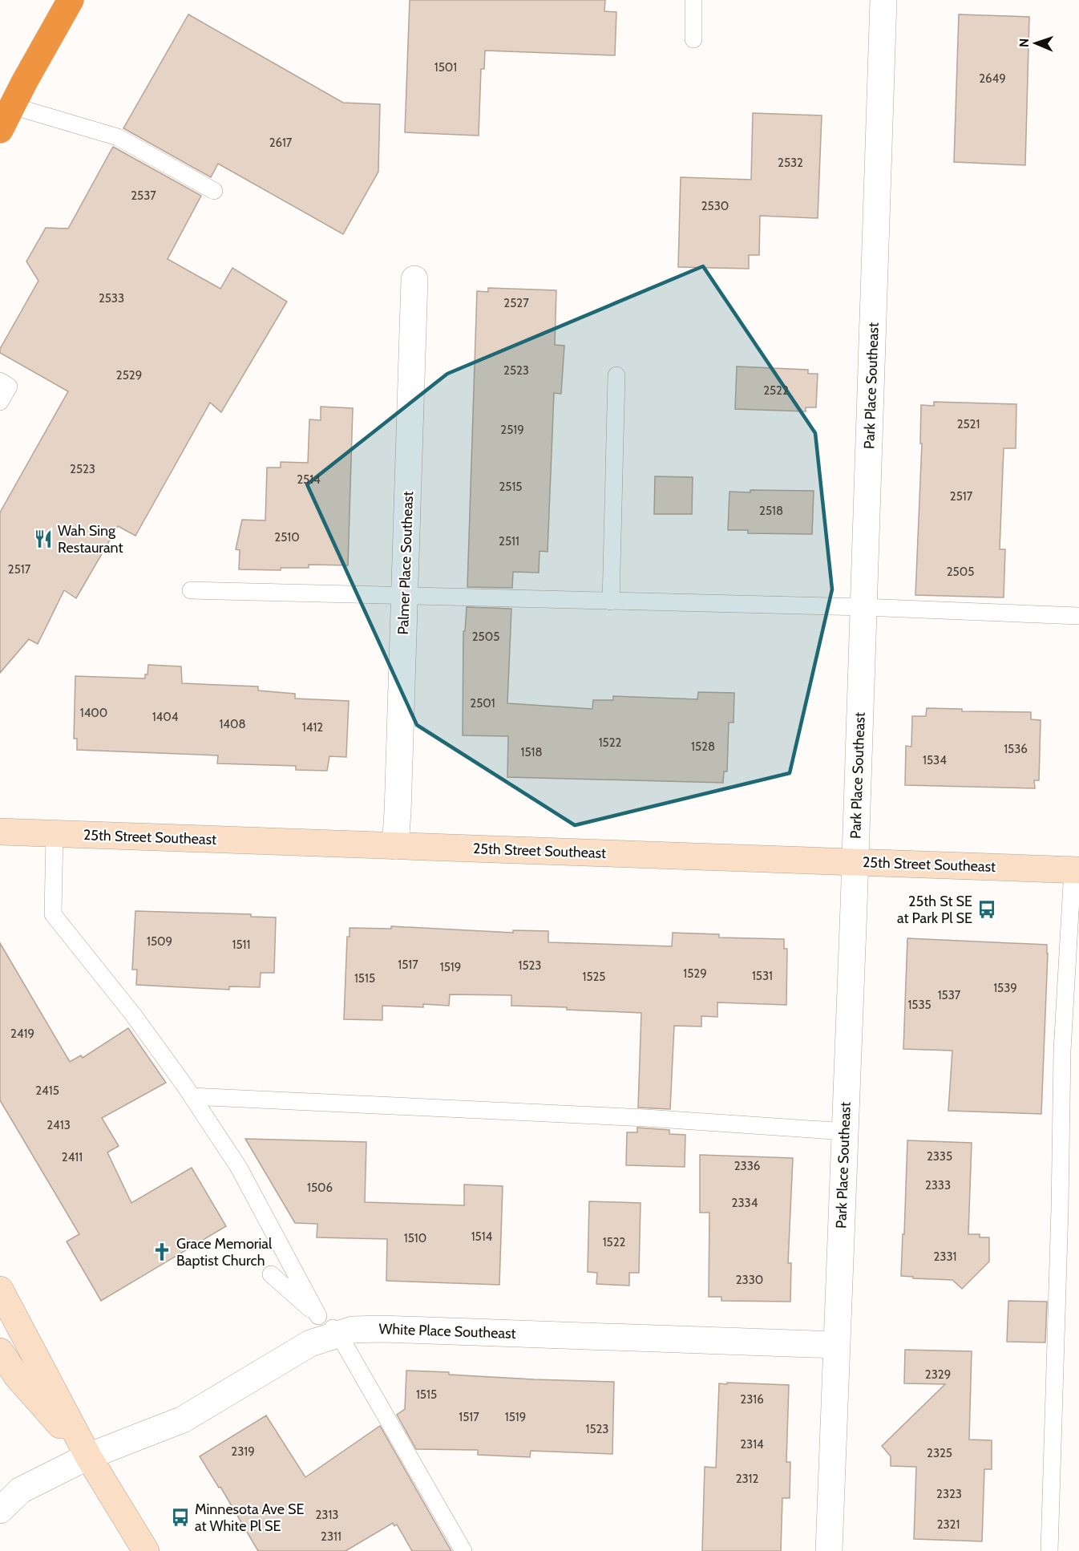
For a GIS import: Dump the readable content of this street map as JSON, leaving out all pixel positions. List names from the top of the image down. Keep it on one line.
{"streets":{"street":["Park Place Southeast","Palmer Place Southeast","25th Street Southeast","White Place Southeast"]},"crossings":[["Park Place Southeast","25th Street Southeast"],["Park Place Southeast","White Place Southeast"],["Palmer Place Southeast","25th Street Southeast"]],"places":{"restaurant":["Wah Sing Restaurant"],"bus stop":["25th St SE at Park Pl SE","Minnesota Ave SE at White Pl SE"],"church":["Grace Memorial Baptist Church"]},"house_numbers":["1501","2649","2617","2532","2537","2530","2533","2527","2523","2529","2522","2521","2519","2523","2514","2515","2517","2518","2510","2511","2517","2505","2505","2501","1400","1404","1408","1412","1522","1528","1536","1518","1534","1509","1511","1517","1523","1519","1529","1531","1525","1515","1539","1537","1535","2419","2415","2413","2335","2411","2336","2333","1506","2334","1514","1510","1522","2331","2330","2329","1515","2316","1517","1519","1523","2314","2319","2325","2312","2323","2313","2321","2311"],"north":"left"}
